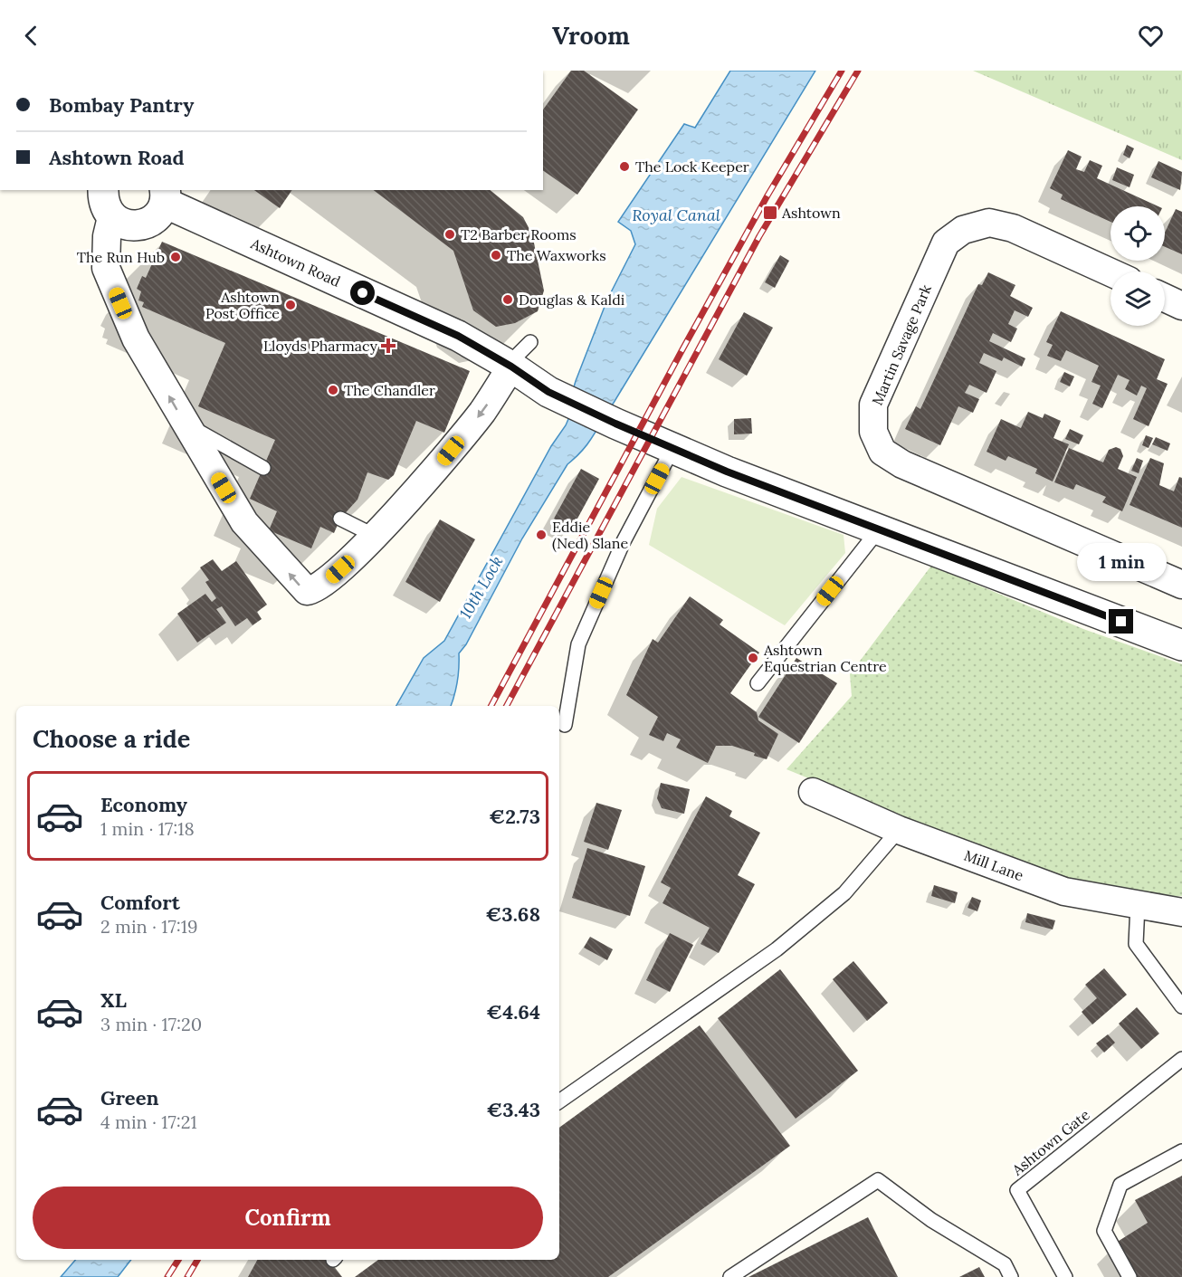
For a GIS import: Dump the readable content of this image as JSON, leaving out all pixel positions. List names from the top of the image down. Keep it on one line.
{"streets":{"street":["Ashtown Road","Martin Savage Park","Mill Lane"],"lane":["Ashtown Gate"]},"water":["Royal Canal","10th Lock"],"places":{"other":["The Lock Keeper","T2 Barber Rooms","The Waxworks","The Run Hub","Douglas & Kaldi","Ashtown Post Office","The Chandler","Eddie (Ned) Slane","Ashtown Equestrian Centre"],"transit":["Ashtown"],"health":["Lloyds Pharmacy"]},"page":{"header":"Vroom","banner":["Bombay Pantry","Ashtown Road"],"bubble":"1 min","heading":"Choose a ride","list":[{"name":"Economy","note":"1 min · 17:18","value":"€2.73"},{"name":"Comfort","note":"2 min · 17:19","value":"€3.68"},{"name":"XL","note":"3 min · 17:20","value":"€4.64"},{"name":"Green","note":"4 min · 17:21","value":"€3.43"}],"buttons":"Confirm"}}
